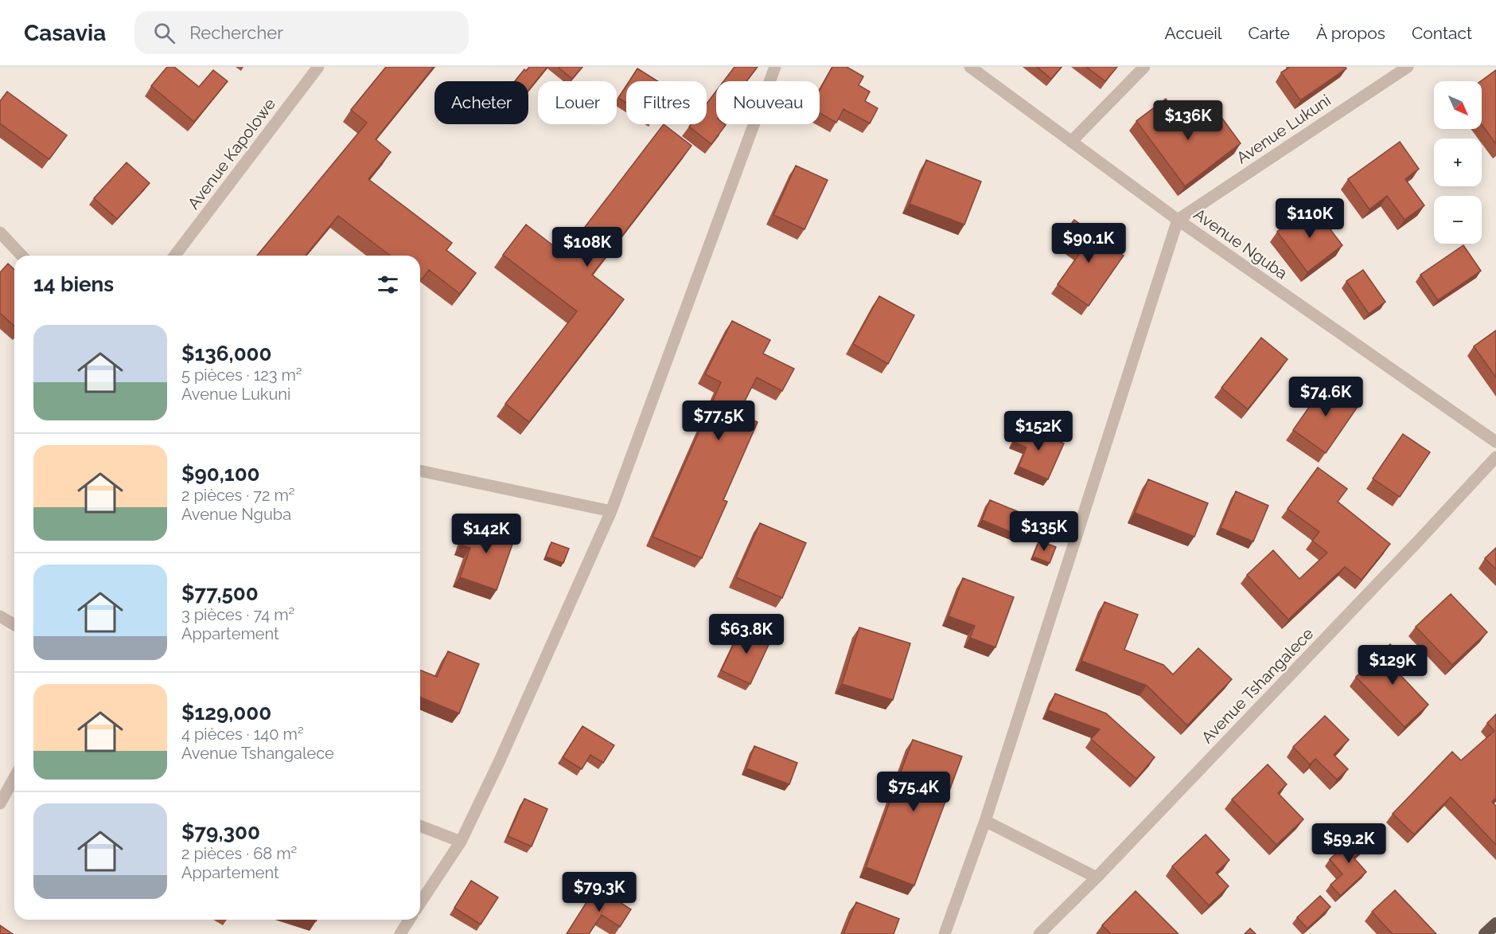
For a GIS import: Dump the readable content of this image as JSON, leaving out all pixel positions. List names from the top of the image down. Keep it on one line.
{"streets":{"street":["Avenue Lukuni","Avenue Kapolowe","Avenue Nguba","Avenue Tshangalece"]},"crossings":[["Avenue Lukuni","Avenue Nguba"]],"north":"bottom right","page":{"header":"Casavia","search":"Rechercher","nav":["Accueil","Carte","À propos","Contact"],"map_buttons":["+","−"],"chip":["Acheter","Louer","Filtres","Nouveau"],"price":["$136K","$110K","$90.1K","$108K","$74.6K","$77.5K","$152K","$135K","$142K","$63.8K","$129K","$75.4K","$59.2K","$79.3K"],"heading":"14 biens","list":[{"name":"$136,000","note":"5 pièces · 123 m² · Avenue Lukuni"},{"name":"$90,100","note":"2 pièces · 72 m² · Avenue Nguba"},{"name":"$77,500","note":"3 pièces · 74 m² · Appartement"},{"name":"$129,000","note":"4 pièces · 140 m² · Avenue Tshangalece"},{"name":"$79,300","note":"2 pièces · 68 m² · Appartement"}]}}
